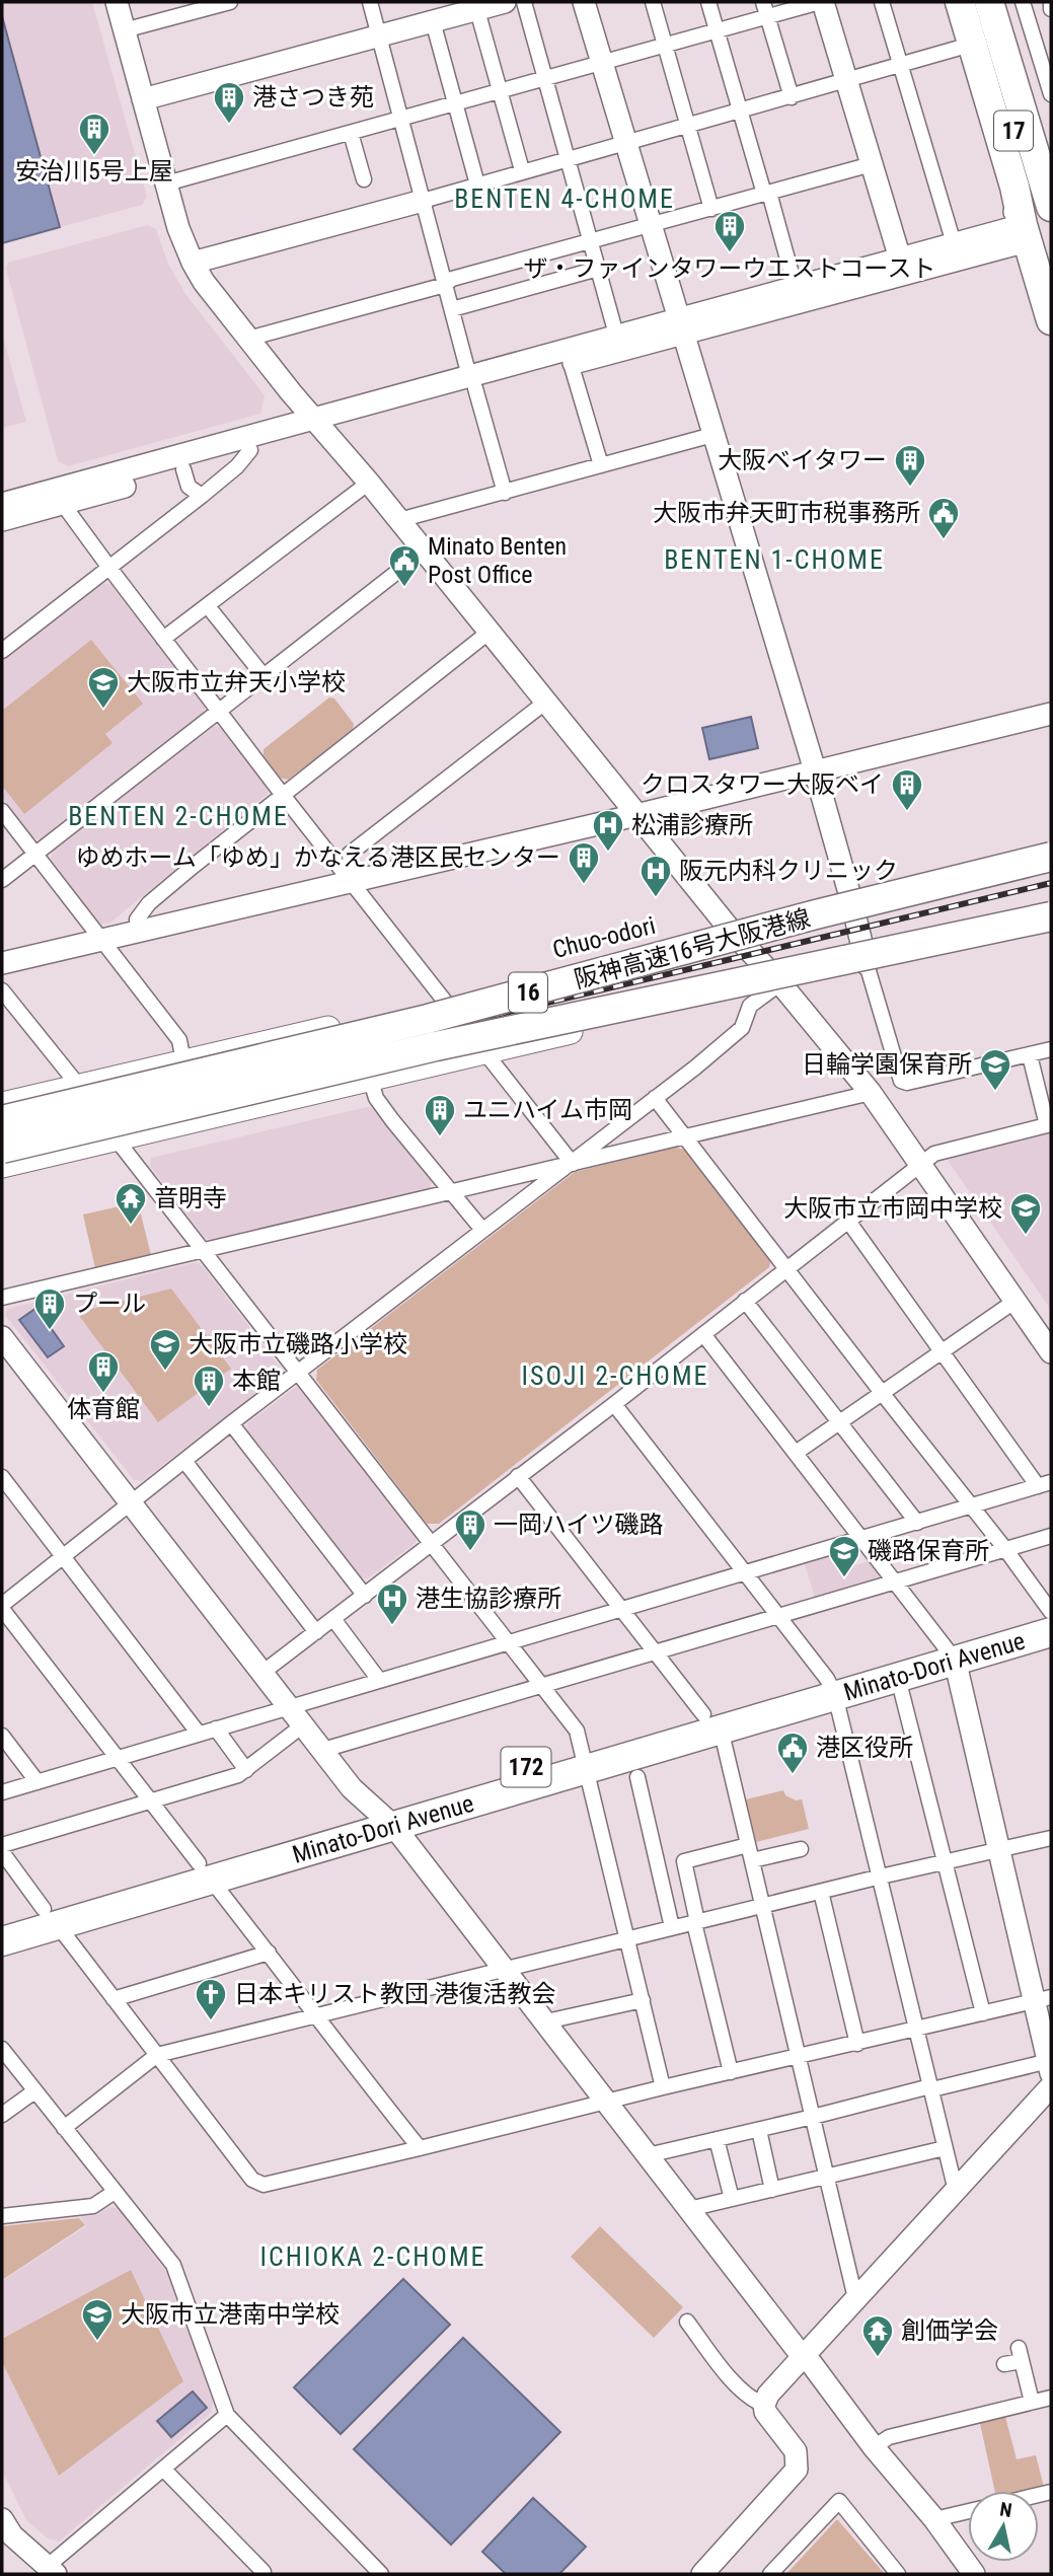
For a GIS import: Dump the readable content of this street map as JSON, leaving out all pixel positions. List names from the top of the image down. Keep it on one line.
{"streets":{"highway":["17","阪神高速16号大阪港線","16","Minato-Dori Avenue","172"],"main road":["Chuo-odori"]},"districts":["BENTEN 4-CHOME","BENTEN 1-CHOME","BENTEN 2-CHOME","ISOJI 2-CHOME","ICHIOKA 2-CHOME"],"places":{"building":["港さつき苑","安治川5号上屋","ザ・ファインタワーウエストコースト","大阪ベイタワー","クロスタワー大阪ベイ","ゆめホーム「ゆめ」かなえる港区民センター","ユニハイム市岡","プール","体育館","本館","一岡ハイツ磯路"],"public building":["大阪市弁天町市税事務所","Minato Benten Post Office","港区役所"],"school or university":["大阪市立弁天小学校","日輪学園保育所","大阪市立市岡中学校","大阪市立磯路小学校","磯路保育所","大阪市立港南中学校"],"hospital":["松浦診療所","阪元内科クリニック","港生協診療所"],"temple":["音明寺","創価学会"],"church":["日本キリスト教団 港復活教会"]},"north":"top"}
